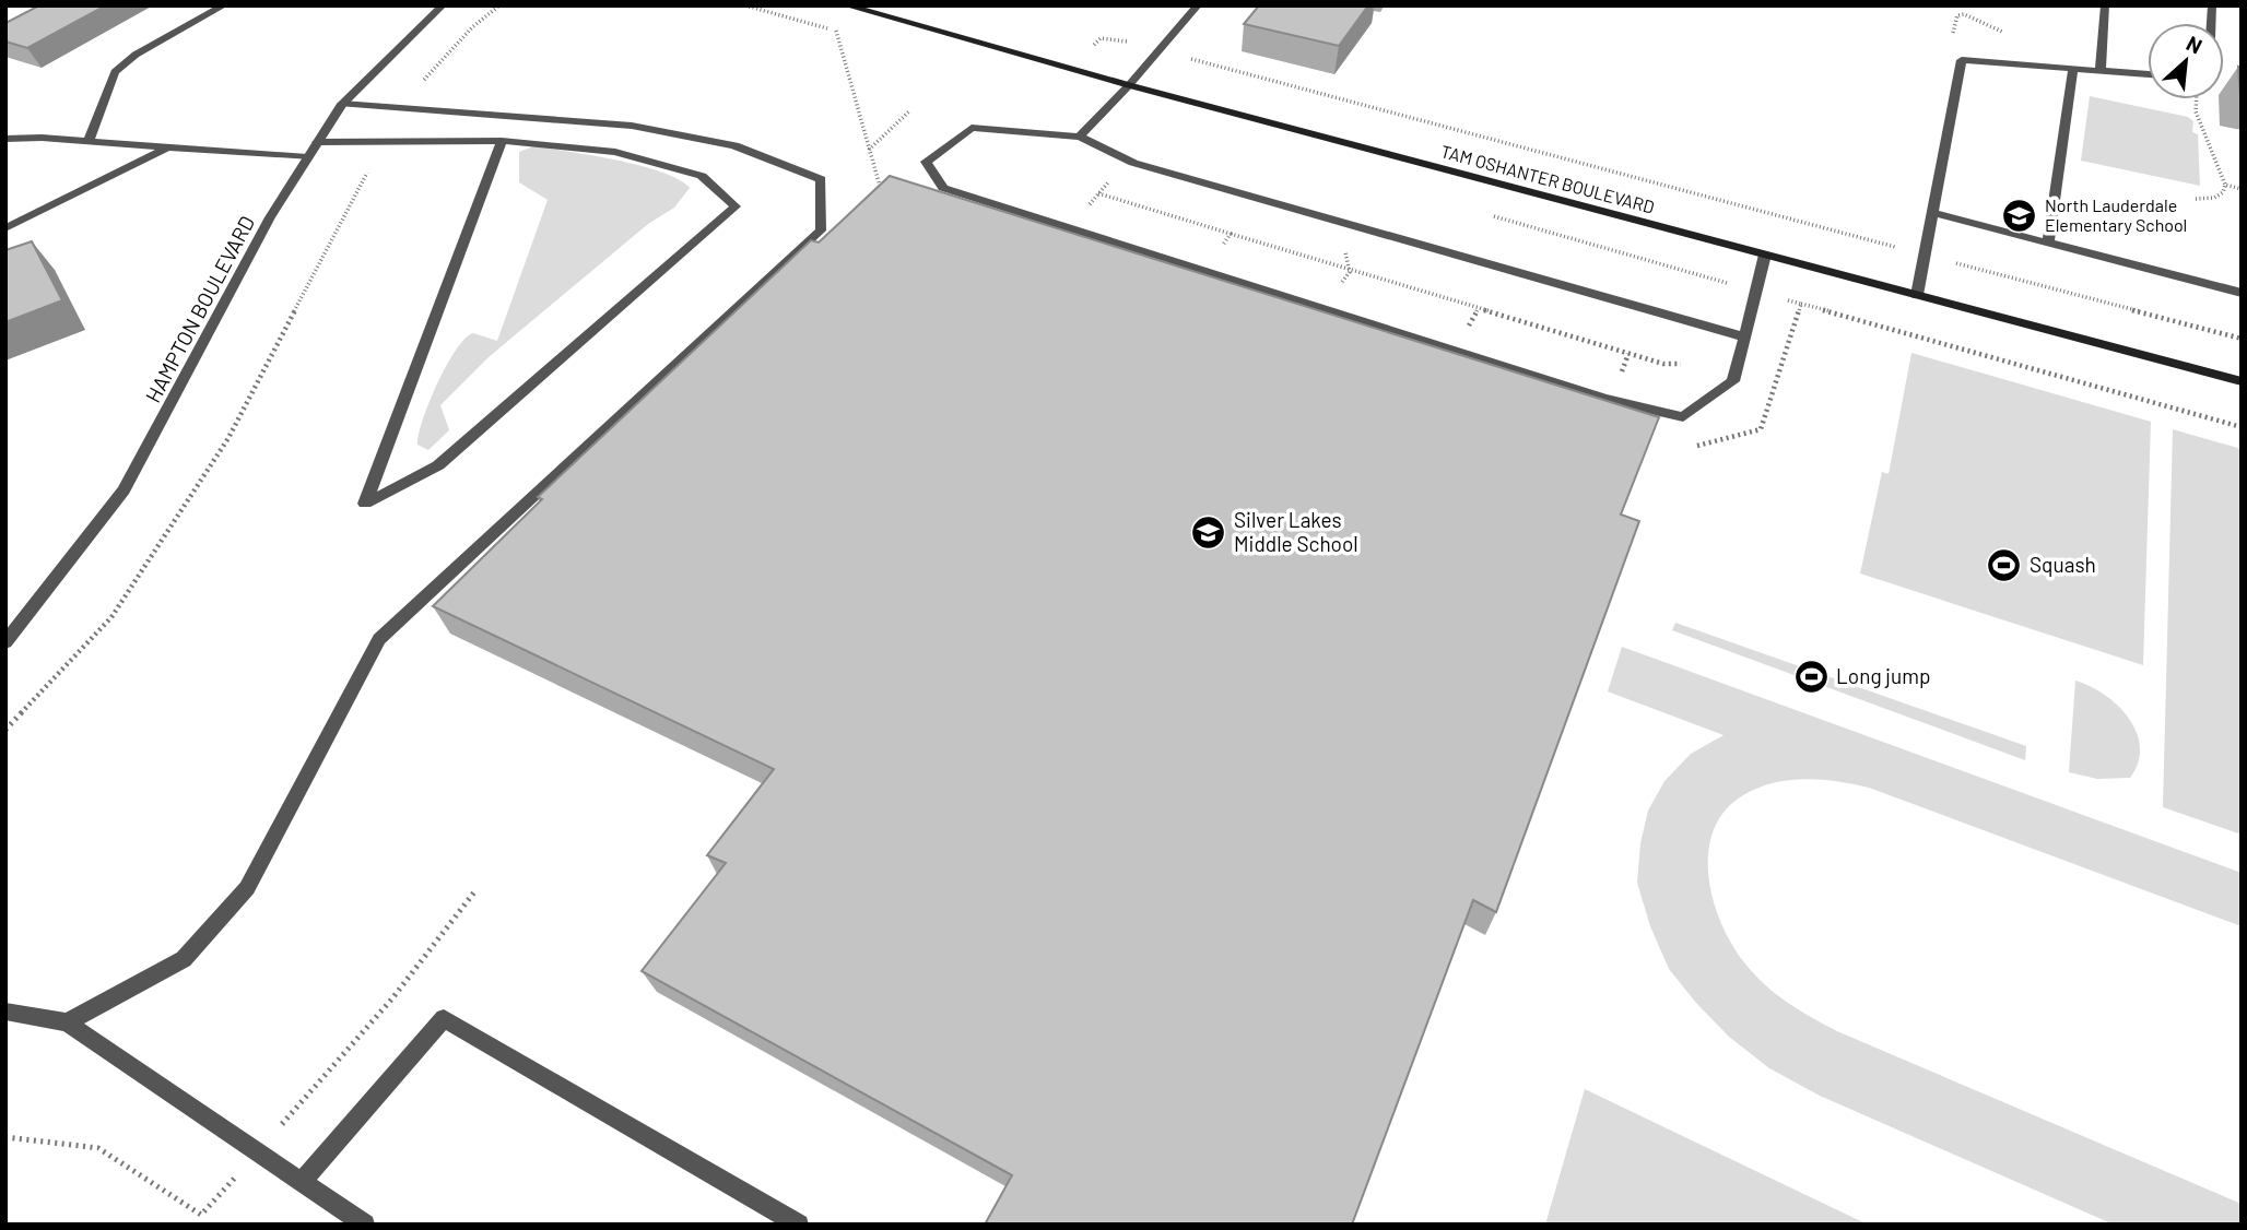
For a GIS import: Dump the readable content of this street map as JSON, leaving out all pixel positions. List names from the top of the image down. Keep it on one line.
{"streets":{"street":["TAM OSHANTER BOULEVARD","HAMPTON BOULEVARD"]},"places":{"school or university":["North Lauderdale Elementary School","Silver Lakes Middle School"],"sports":["Squash","Long jump"]},"north":"top right"}
